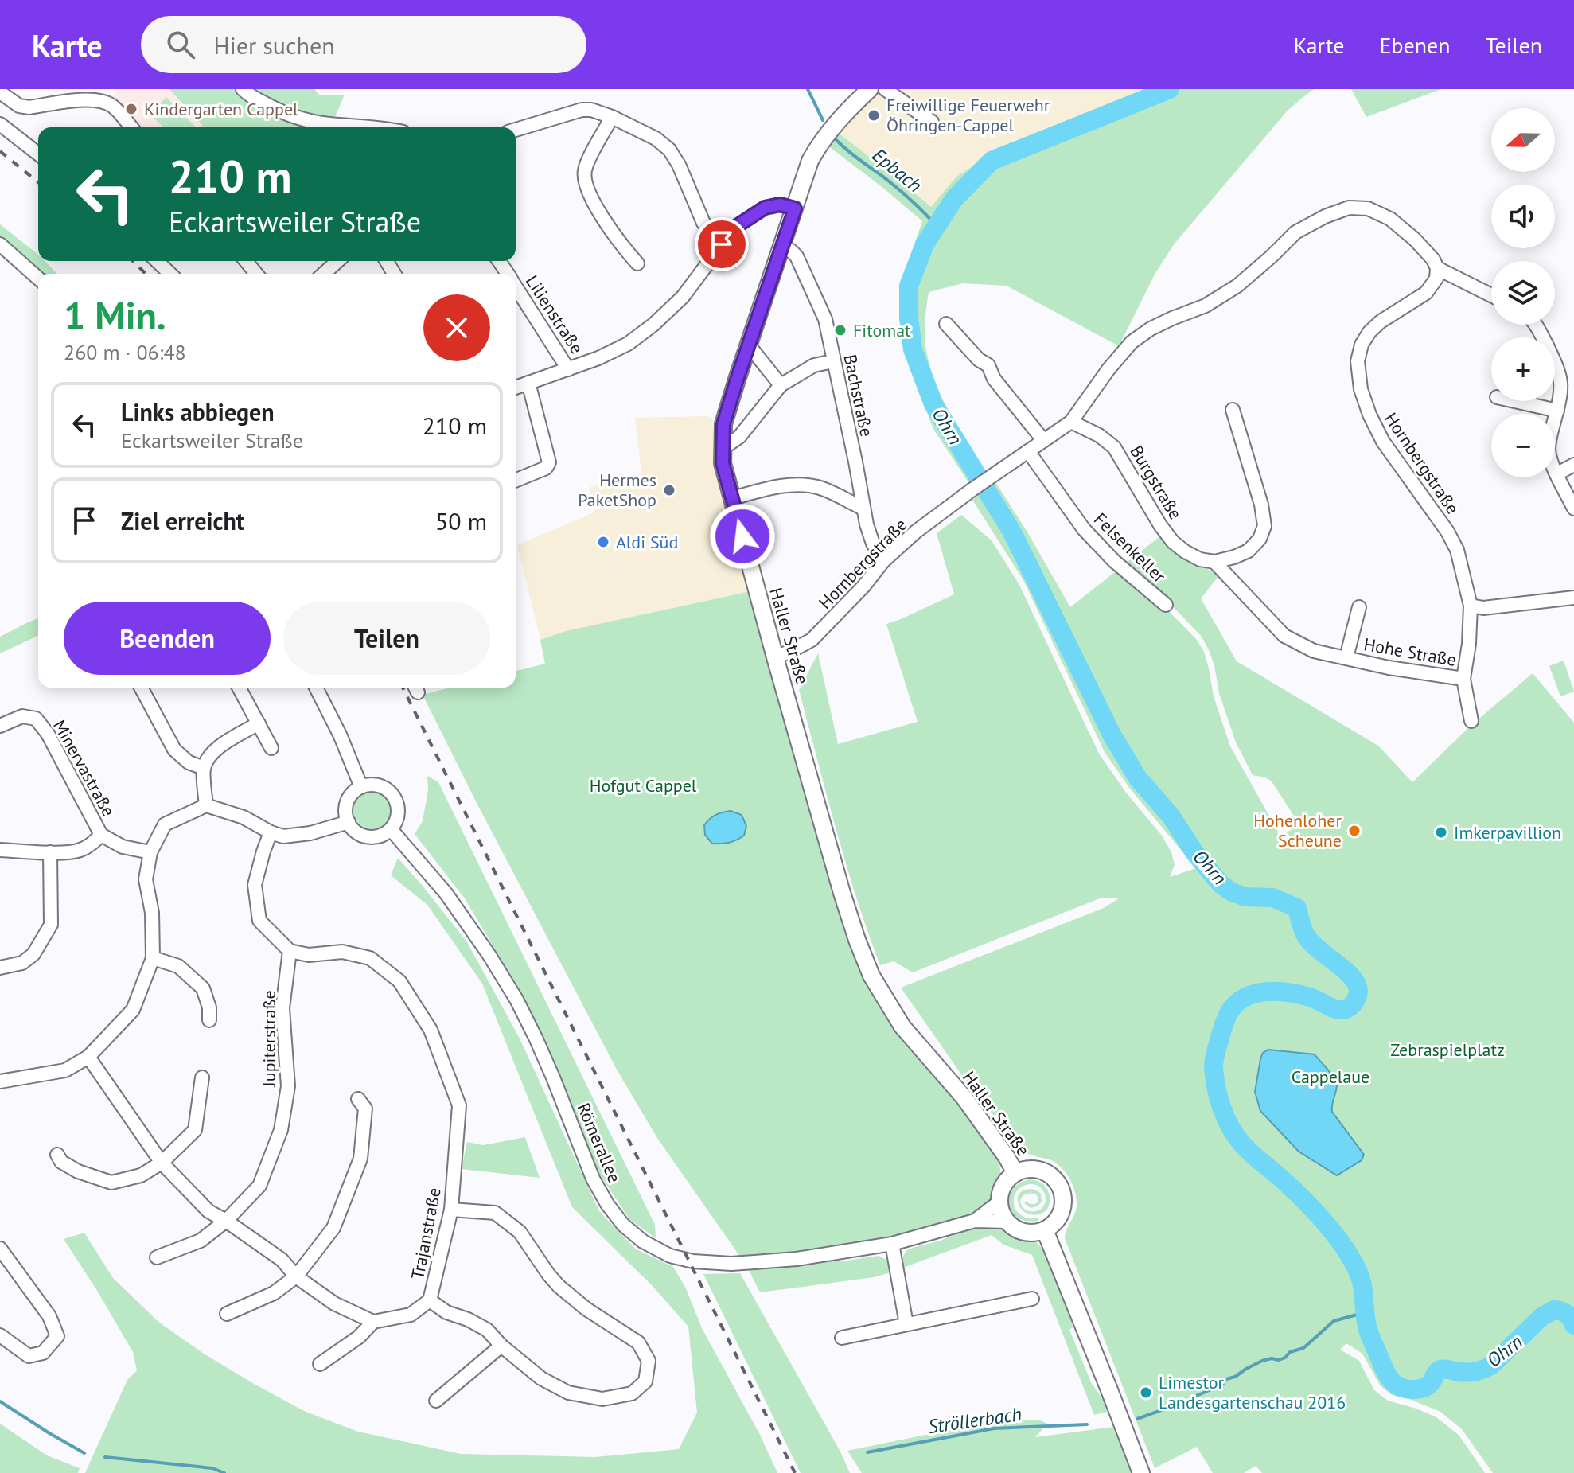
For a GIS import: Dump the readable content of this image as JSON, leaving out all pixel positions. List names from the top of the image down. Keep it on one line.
{"streets":{"main road":["Haller Straße"],"street":["Lilienstraße","Bachstraße","Hornbergstraße","Burgstraße","Felsenkeller","Hohe Straße","Minervastraße","Jupiterstraße","Römerallee","Trajanstraße"]},"crossings":[["Bachstraße","Hornbergstraße"],["Bachstraße","Haller Straße"],["Hornbergstraße","Felsenkeller"],["Hornbergstraße","Haller Straße"],["Hornbergstraße","Hohe Straße"],["Burgstraße","Hohe Straße"],["Haller Straße","Römerallee"],["Jupiterstraße","Trajanstraße"]],"water":["Epbach","Ohrn","Ströllerbach"],"parks":["Hofgut Cappel","Zebraspielplatz","Cappelaue"],"places":["Kindergarten Cappel","Freiwillige Feuerwehr Öhringen-Cappel","Fitomat","Hermes PaketShop","Aldi Süd","Hohenloher Scheune","Imkerpavillion","Limestor Landesgartenschau 2016"],"north":"left","page":{"header":"Karte","search":"Hier suchen","nav":["Karte","Ebenen","Teilen"],"map_buttons":["+","−"],"turn":["210 m","Eckartsweiler Straße"],"heading":["1 Min.","260 m · 06:48"],"list":[{"name":"Links abbiegen","note":"Eckartsweiler Straße","value":"210 m"},{"name":"Ziel erreicht","value":"50 m"}],"buttons":["Beenden","Teilen"]}}
